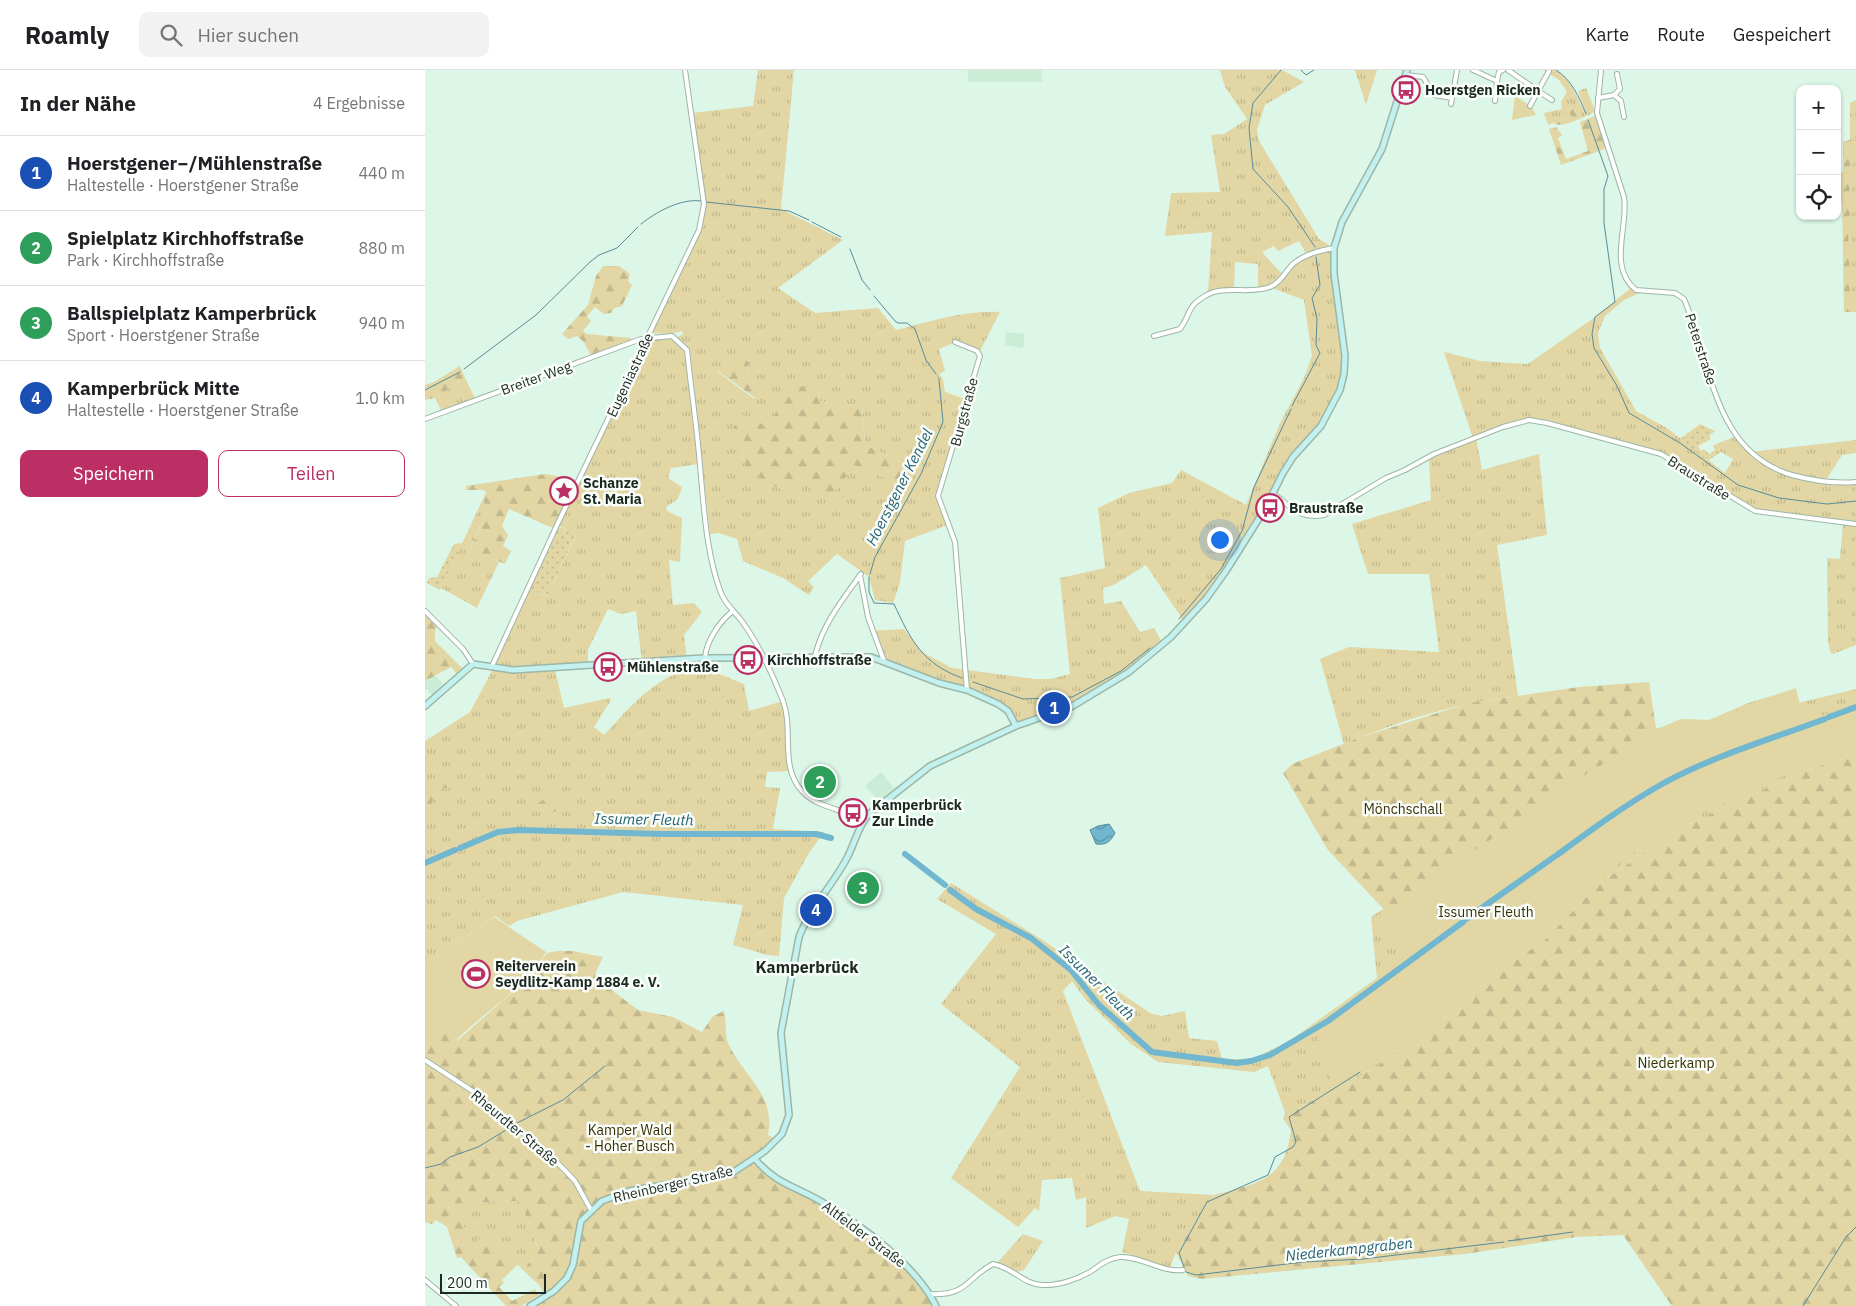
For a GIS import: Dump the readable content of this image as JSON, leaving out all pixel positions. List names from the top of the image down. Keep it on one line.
{"streets":{"main road":["Rheinberger Straße","Altfelder Straße"],"street":["Peterstraße","Eugeniastraße","Breiter Weg","Burgstraße","Braustraße","Rheurdter Straße"]},"crossings":[["Eugeniastraße","Breiter Weg"],["Rheurdter Straße","Rheinberger Straße"],["Rheinberger Straße","Altfelder Straße"]],"districts":["Kamperbrück"],"water":["Hoerstgener Kendel","Issumer Fleuth","Niederkampgraben"],"parks":["Mönchschall","Issumer Fleuth","Niederkamp","Kamper Wald - Hoher Busch"],"places":{"bus stop":["Hoerstgen Ricken","Braustraße","Kirchhoffstraße","Mühlenstraße","Kamperbrück Zur Linde"],"place":["Schanze St. Maria"],"sports":["Reiterverein Seydlitz-Kamp 1884 e. V."]},"scale_bar":"200 m","page":{"header":"Roamly","search":"Hier suchen","nav":["Karte","Route","Gespeichert"],"heading":["In der Nähe","4 Ergebnisse"],"map_buttons":["+","−"],"list":[{"mark":"1","name":"Hoerstgener−/Mühlenstraße","note":"Haltestelle · Hoerstgener Straße","value":"440 m"},{"mark":"2","name":"Spielplatz Kirchhoffstraße","note":"Park · Kirchhoffstraße","value":"880 m"},{"mark":"3","name":"Ballspielplatz Kamperbrück","note":"Sport · Hoerstgener Straße","value":"940 m"},{"mark":"4","name":"Kamperbrück Mitte","note":"Haltestelle · Hoerstgener Straße","value":"1.0 km"}],"buttons":["Speichern","Teilen"],"pins":["1","2","3","4"],"scale":"200 m"}}
